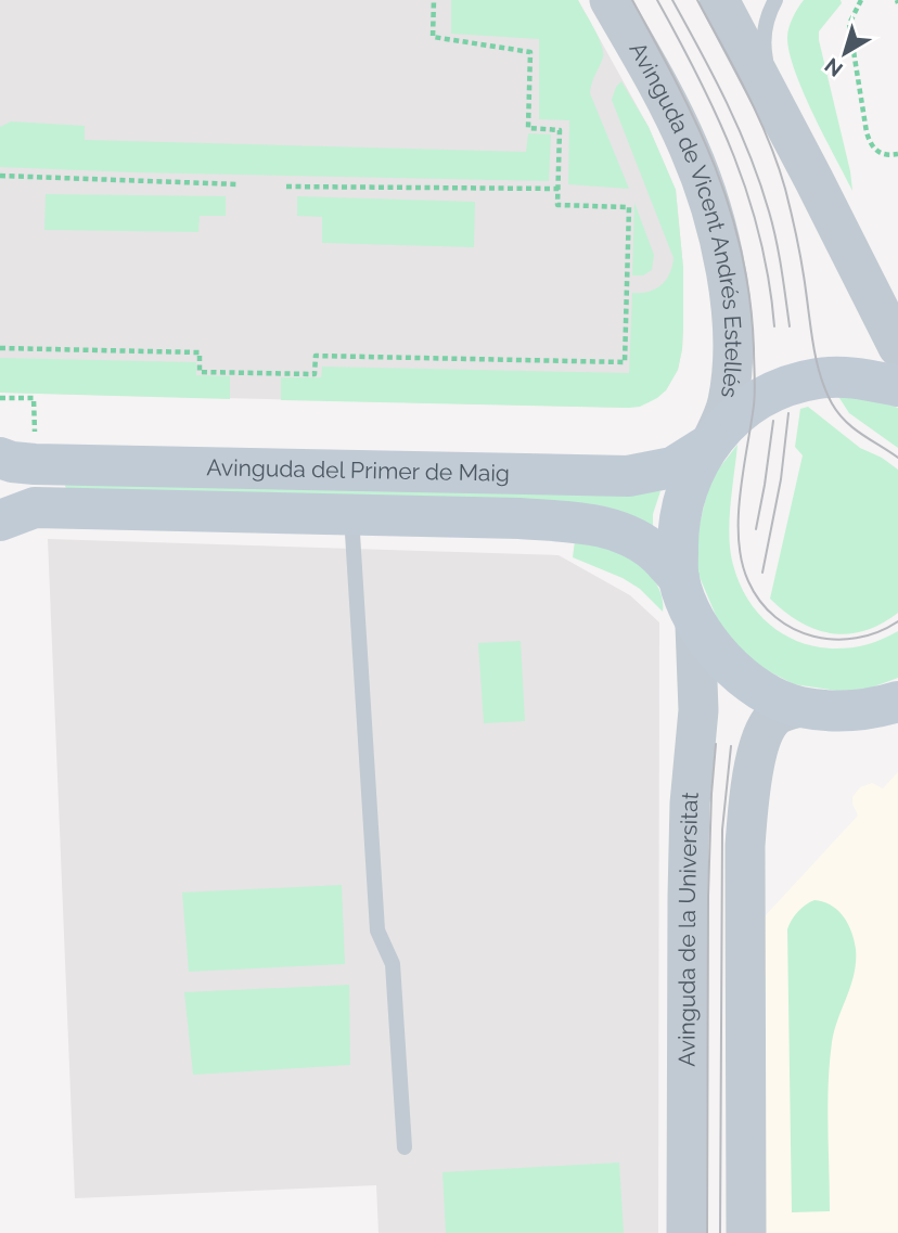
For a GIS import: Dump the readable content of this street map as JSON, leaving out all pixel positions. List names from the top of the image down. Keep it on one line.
{"streets":{"main road":["Avinguda del Primer de Maig"],"street":["Avinguda de Vicent Andrés Estellés","Avinguda de la Universitat"]},"crossings":[["Avinguda de Vicent Andrés Estellés","Avinguda del Primer de Maig"]],"north":"bottom left"}
